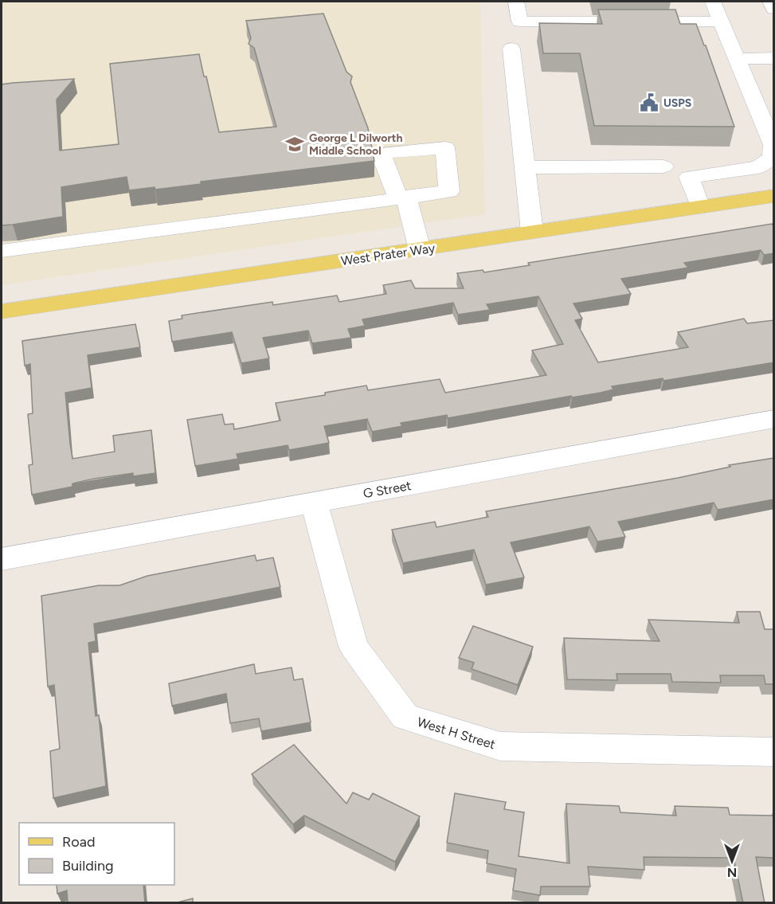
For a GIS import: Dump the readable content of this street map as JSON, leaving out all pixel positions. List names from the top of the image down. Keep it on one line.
{"streets":{"main road":["West Prater Way"],"street":["G Street","West H Street"]},"crossings":[["G Street","West H Street"]],"places":{"public building":["USPS"],"school or university":["George L Dilworth Middle School"]},"legend":["Road","Building"],"north":"bottom"}
